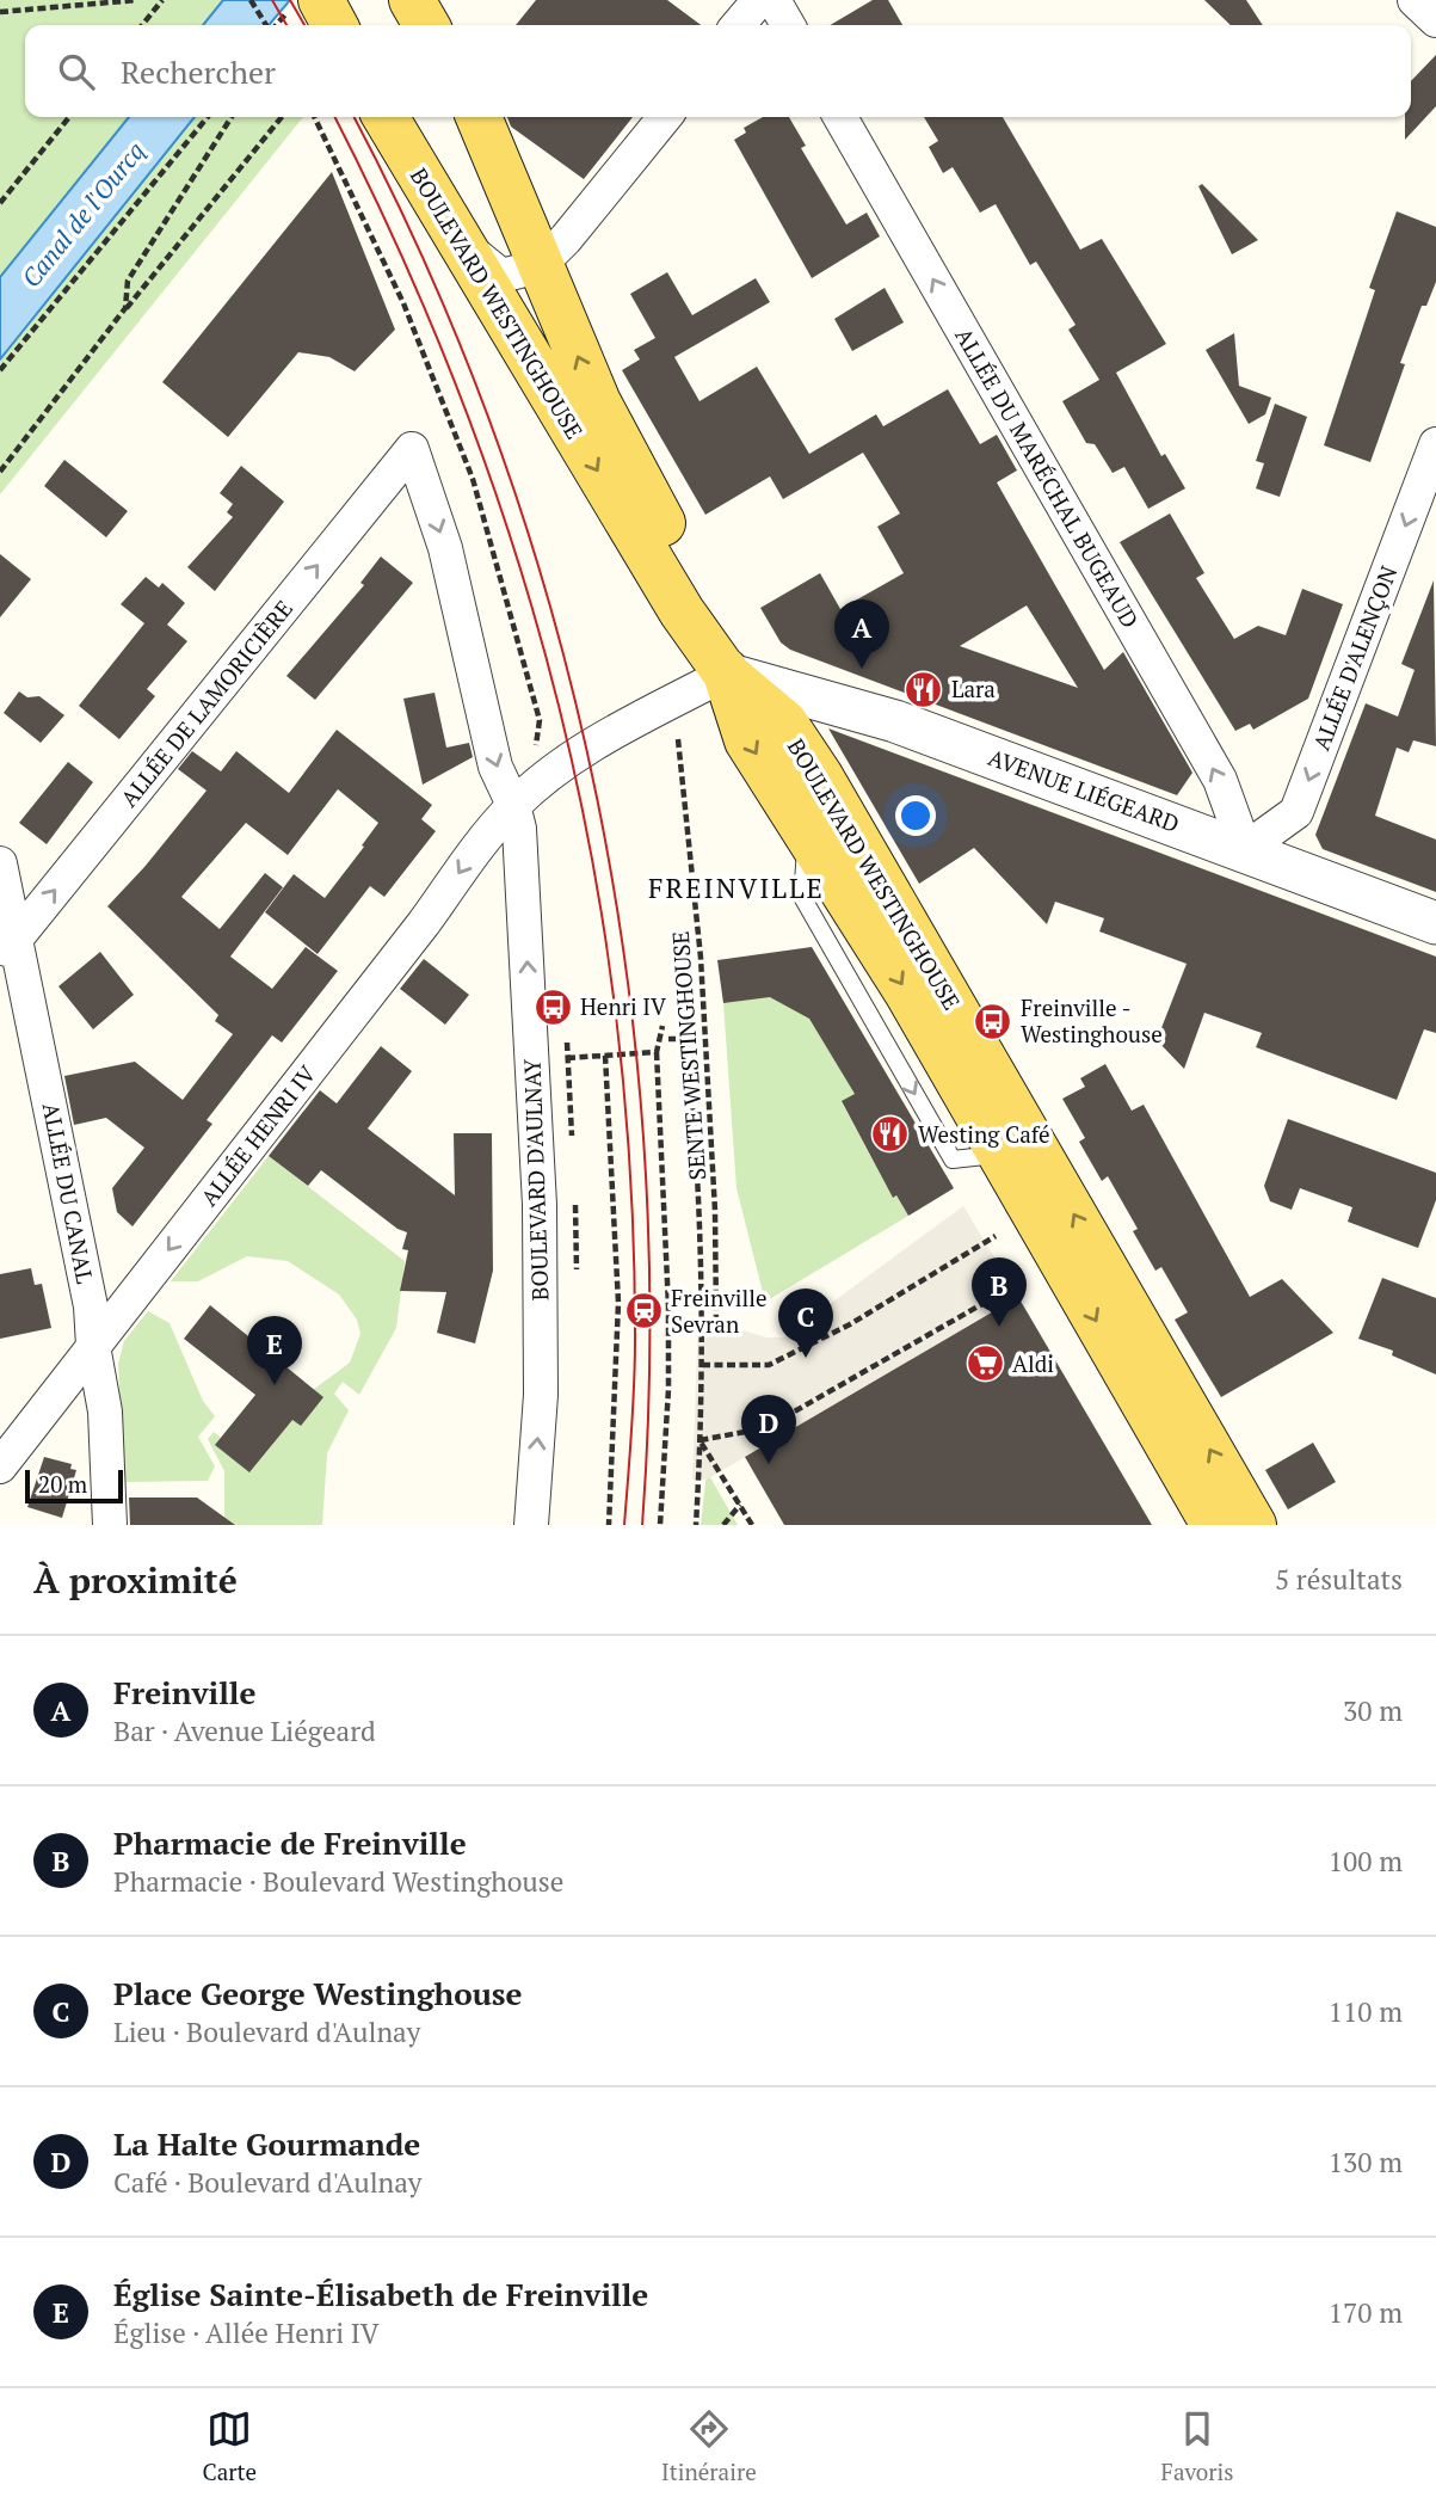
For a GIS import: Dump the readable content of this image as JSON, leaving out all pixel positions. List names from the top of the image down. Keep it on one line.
{"streets":{"main road":["BOULEVARD WESTINGHOUSE"],"street":["ALLÉE DU MARÉCHAL BUGEAUD","ALLÉE D'ALENÇON","ALLÉE DE LAMORICIÈRE","AVENUE LIÉGEARD","ALLÉE HENRI IV","BOULEVARD D'AULNAY","ALLÉE DU CANAL"],"path":["SENTE WESTINGHOUSE"]},"crossings":[["BOULEVARD WESTINGHOUSE","AVENUE LIÉGEARD"],["BOULEVARD WESTINGHOUSE","ALLÉE HENRI IV"],["ALLÉE DU MARÉCHAL BUGEAUD","ALLÉE D'ALENÇON"],["ALLÉE DU MARÉCHAL BUGEAUD","AVENUE LIÉGEARD"],["ALLÉE D'ALENÇON","AVENUE LIÉGEARD"],["ALLÉE DE LAMORICIÈRE","BOULEVARD D'AULNAY"],["ALLÉE DE LAMORICIÈRE","ALLÉE DU CANAL"],["AVENUE LIÉGEARD","ALLÉE HENRI IV"],["ALLÉE HENRI IV","BOULEVARD D'AULNAY"],["ALLÉE HENRI IV","ALLÉE DU CANAL"]],"one_way":["ALLÉE DU MARÉCHAL BUGEAUD","ALLÉE D'ALENÇON","ALLÉE DE LAMORICIÈRE","ALLÉE HENRI IV"],"districts":["FREINVILLE"],"water":["Canal de l'Ourcq"],"places":{"restaurant":["Lara","Westing Café"],"bus stop":["Henri IV","Freinville - Westinghouse"],"station":["Freinville Sevran"],"supermarket":["Aldi"]},"scale_bar":"20 m","page":{"search":"Rechercher","pins":["A","B","C","E","D"],"scale":"20 m","heading":["À proximité","5 résultats"],"list":[{"mark":"A","name":"Freinville","note":"Bar · Avenue Liégeard","value":"30 m"},{"mark":"B","name":"Pharmacie de Freinville","note":"Pharmacie · Boulevard Westinghouse","value":"100 m"},{"mark":"C","name":"Place George Westinghouse","note":"Lieu · Boulevard d'Aulnay","value":"110 m"},{"mark":"D","name":"La Halte Gourmande","note":"Café · Boulevard d'Aulnay","value":"130 m"},{"mark":"E","name":"Église Sainte-Élisabeth de Freinville","note":"Église · Allée Henri IV","value":"170 m"}],"nav":["Carte","Itinéraire","Favoris"]}}
